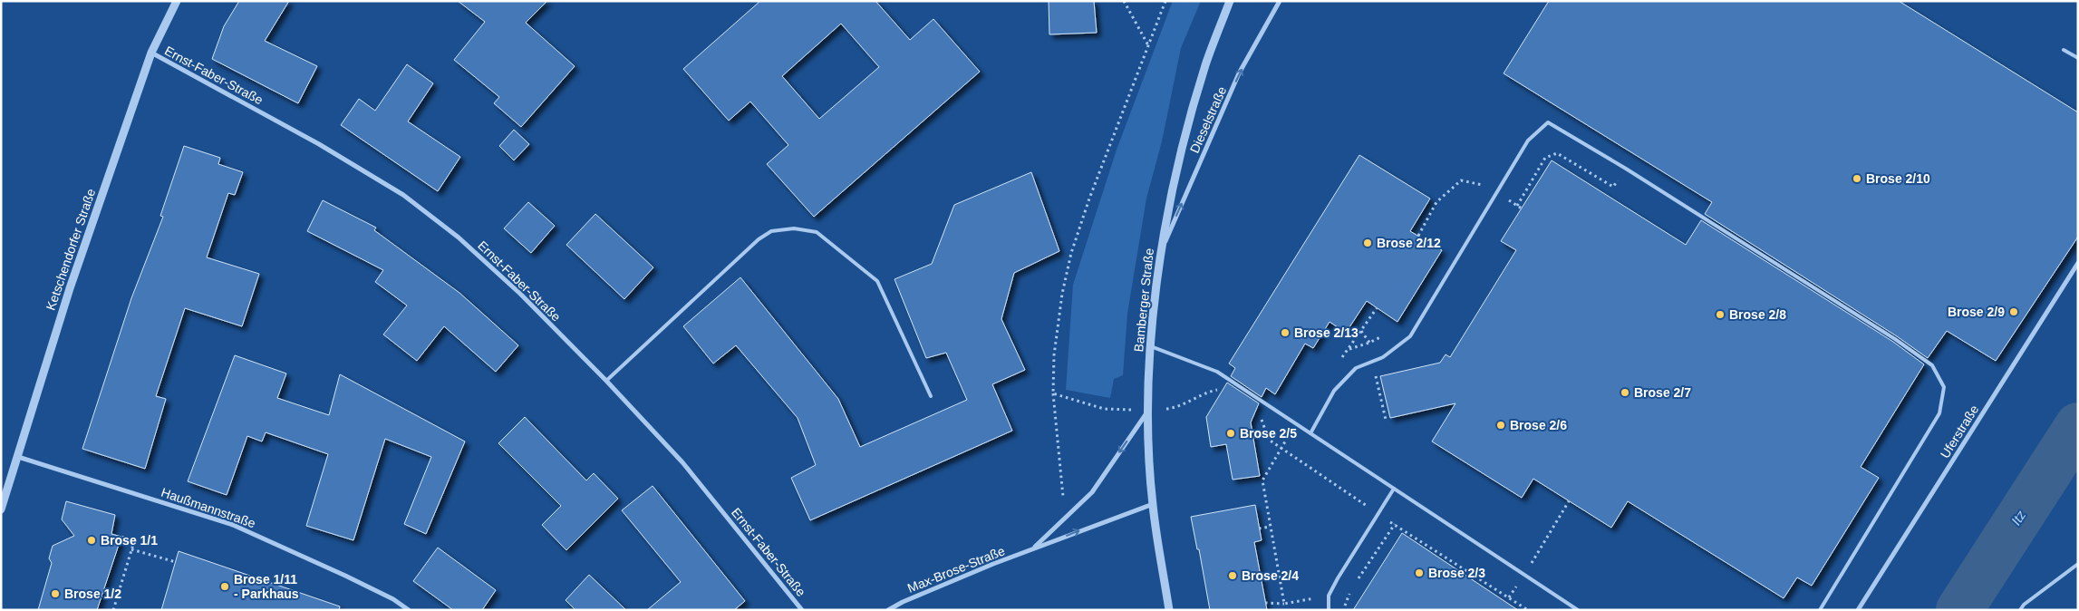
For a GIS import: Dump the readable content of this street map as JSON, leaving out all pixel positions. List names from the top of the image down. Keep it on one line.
{"streets":{"street":["Ernst-Faber-Straße","Dieselstraße","Ketschendorfer Straße","Bamberger Straße","Uferstraße","Haußmannstraße","Max-Brose-Straße"]},"crossings":[["Ernst-Faber-Straße","Ketschendorfer Straße"],["Dieselstraße","Bamberger Straße"],["Ketschendorfer Straße","Haußmannstraße"],["Bamberger Straße","Max-Brose-Straße"]],"one_way":["Dieselstraße"],"water":["Itz"],"places":["Brose 2/10","Brose 2/12","Brose 2/9","Brose 2/8","Brose 2/13","Brose 2/7","Brose 2/6","Brose 2/5","Brose 1/1","Brose 2/3","Brose 2/4","Brose 1/11 - Parkhaus","Brose 1/2"]}
